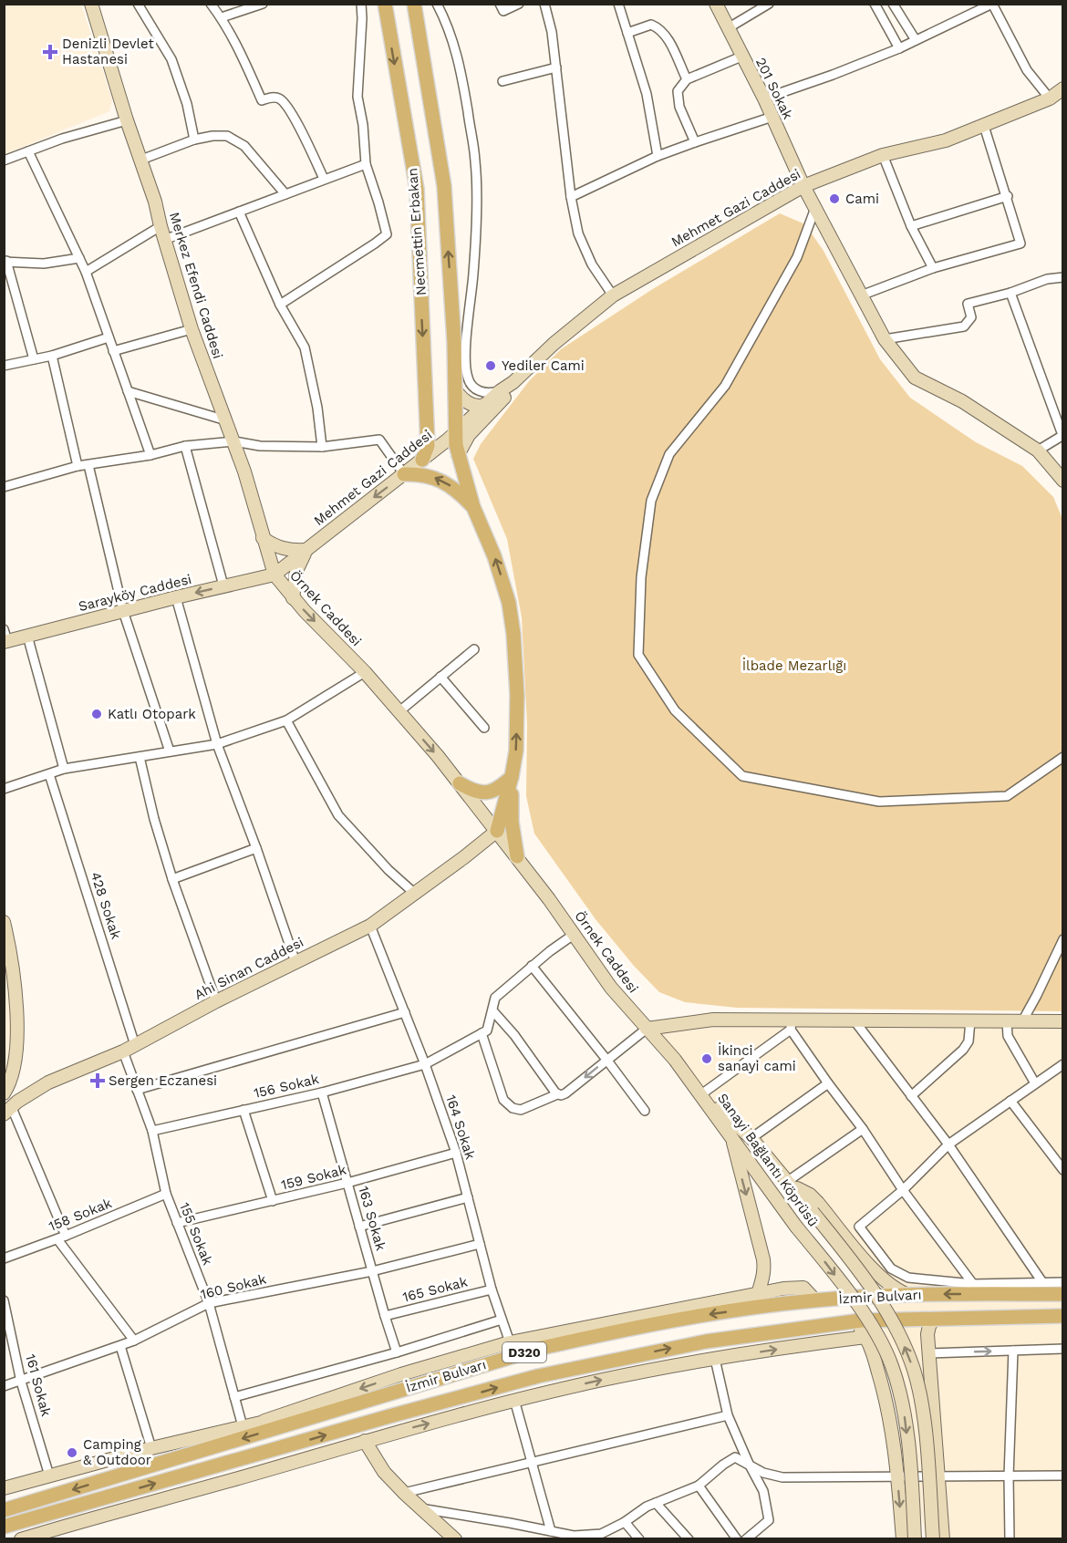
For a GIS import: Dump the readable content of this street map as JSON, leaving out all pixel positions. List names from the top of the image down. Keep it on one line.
{"streets":{"main road":["201 Sokak","Mehmet Gazi Caddesi","Necmettin Erbakan","Merkez Efendi Caddesi","Sarayköy Caddesi","Örnek Caddesi","Ahi Sinan Caddesi","Sanayi Bağlantı Köprüsü","İzmir Bulvarı","D320"],"street":["428 Sokak","156 Sokak","164 Sokak","159 Sokak","158 Sokak","163 Sokak","155 Sokak","160 Sokak","165 Sokak","161 Sokak"]},"crossings":[["201 Sokak","Mehmet Gazi Caddesi"],["Mehmet Gazi Caddesi","Necmettin Erbakan"],["Mehmet Gazi Caddesi","Merkez Efendi Caddesi"],["Mehmet Gazi Caddesi","Sarayköy Caddesi"],["Mehmet Gazi Caddesi","Örnek Caddesi"],["Merkez Efendi Caddesi","Sarayköy Caddesi"],["Merkez Efendi Caddesi","Örnek Caddesi"],["Sarayköy Caddesi","Örnek Caddesi"],["Örnek Caddesi","Ahi Sinan Caddesi"],["Örnek Caddesi","Sanayi Bağlantı Köprüsü"],["428 Sokak","Ahi Sinan Caddesi"],["Ahi Sinan Caddesi","164 Sokak"],["Ahi Sinan Caddesi","155 Sokak"],["156 Sokak","164 Sokak"],["156 Sokak","163 Sokak"],["156 Sokak","155 Sokak"],["164 Sokak","159 Sokak"],["164 Sokak","160 Sokak"],["164 Sokak","165 Sokak"],["159 Sokak","163 Sokak"],["159 Sokak","155 Sokak"],["158 Sokak","155 Sokak"],["163 Sokak","160 Sokak"],["163 Sokak","165 Sokak"],["155 Sokak","160 Sokak"],["160 Sokak","161 Sokak"]],"parks":["İlbade Mezarlığı"],"places":{"health":["Denizli Devlet Hastanesi","Sergen Eczanesi"],"other":["Cami","Yediler Cami","Katlı Otopark","İkinci sanayi cami","Camping & Outdoor"]}}
